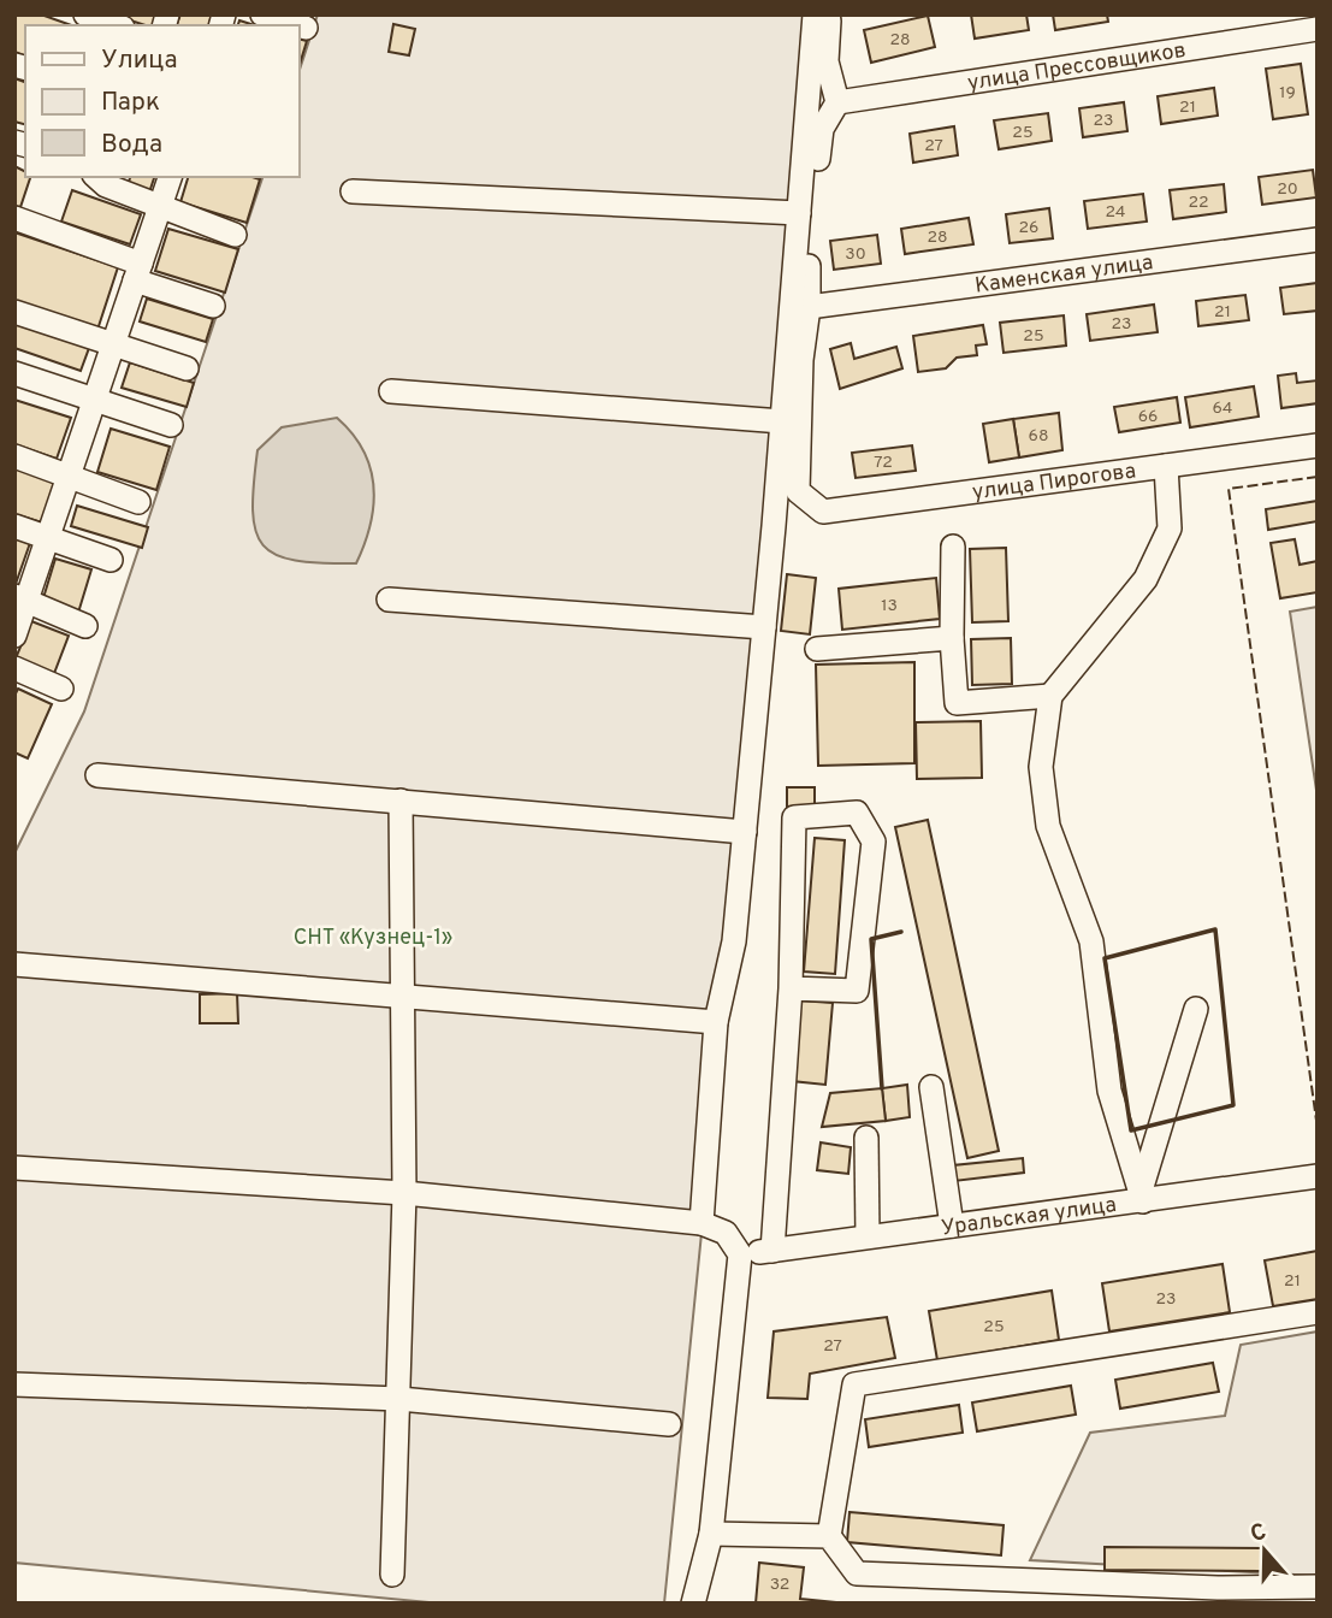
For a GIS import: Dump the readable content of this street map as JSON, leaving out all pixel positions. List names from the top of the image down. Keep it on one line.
{"streets":{"street":["улица Прессовщиков","Каменская улица","улица Пирогова","Уральская улица"]},"crossings":[["Каменская улица","улица Пирогова"]],"parks":["СНТ «Кузнец-1»"],"house_numbers":["28","19","21","23","25","27","20","22","24","26","28","30","21","23","25","64","66","68","72","13","21","23","25","27","32"],"legend":["Улица","Парк","Вода"],"north":"top"}
